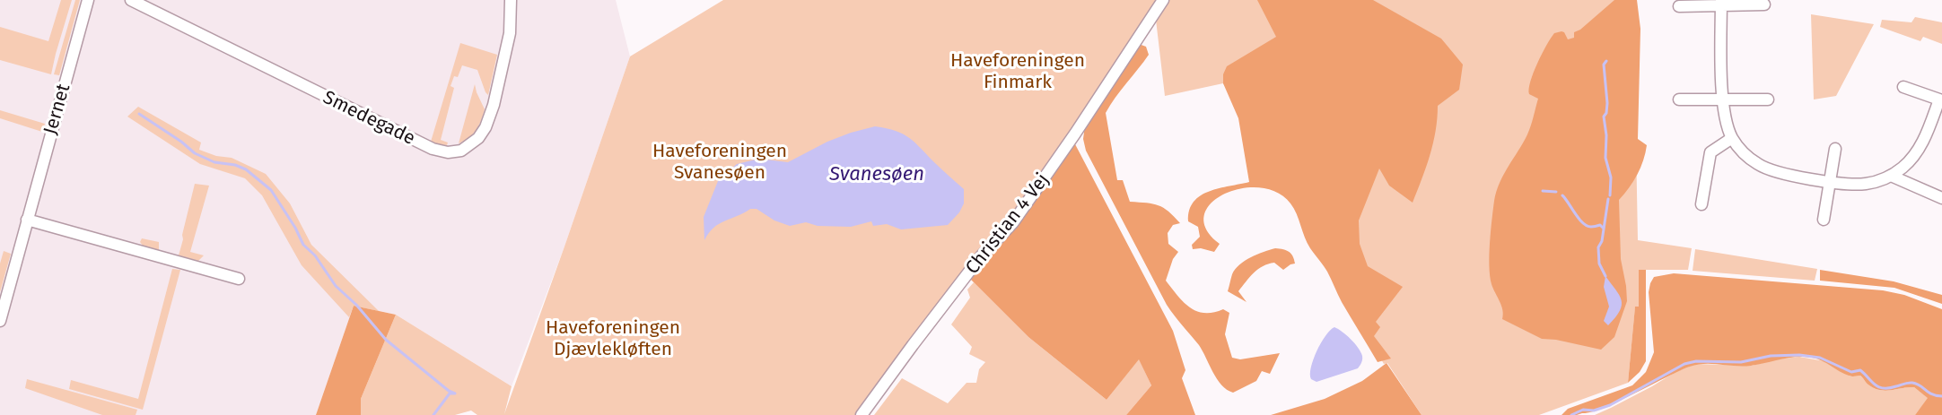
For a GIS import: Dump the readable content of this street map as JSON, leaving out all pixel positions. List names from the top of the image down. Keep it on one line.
{"streets":{"street":["Jernet","Smedegade","Christian 4 Vej"]},"water":["Svanesøen"],"parks":["Haveforeningen Finmark","Haveforeningen Svanesøen","Haveforeningen Djævlekløften"]}
